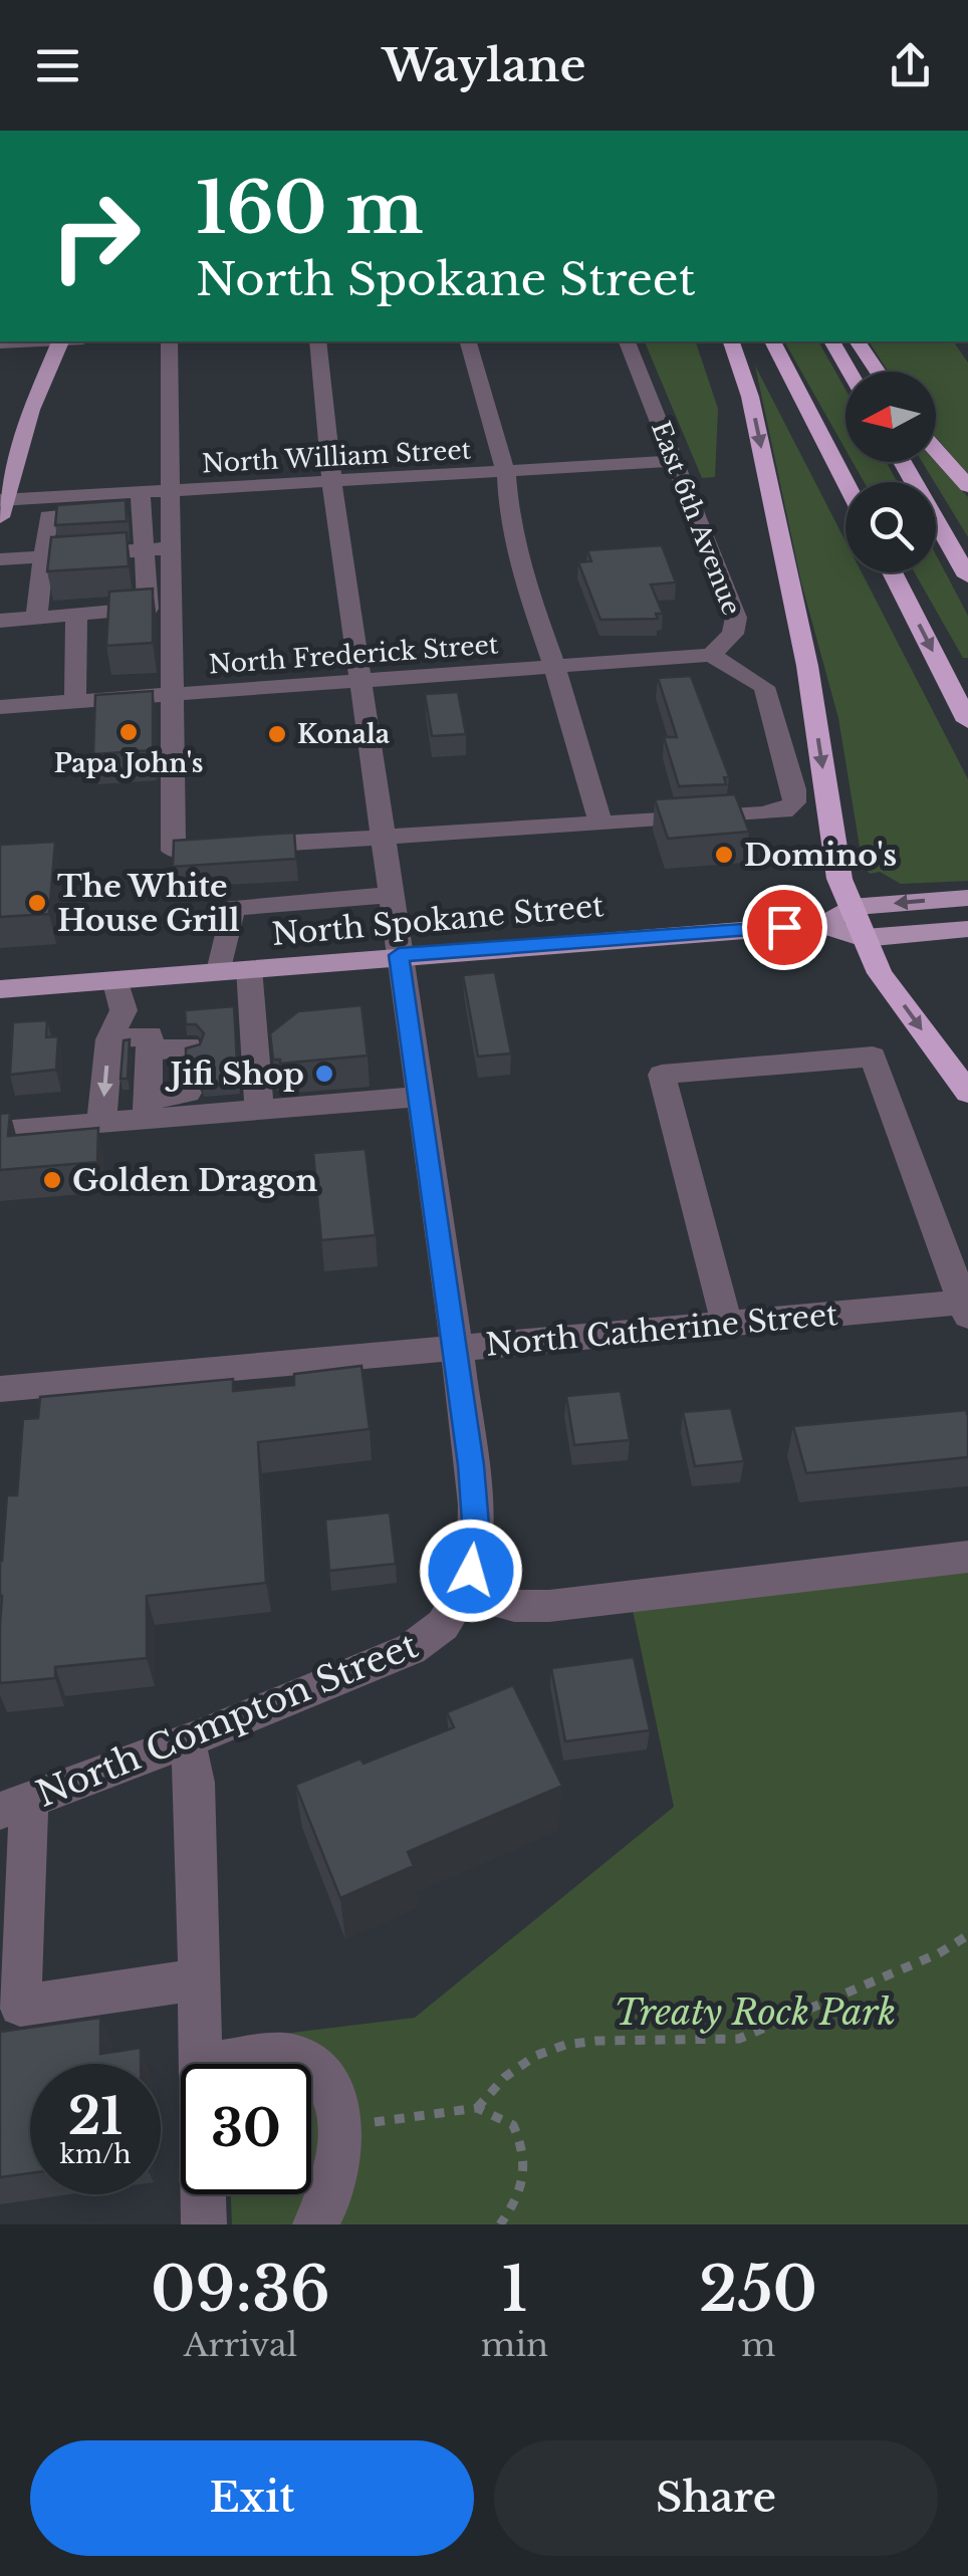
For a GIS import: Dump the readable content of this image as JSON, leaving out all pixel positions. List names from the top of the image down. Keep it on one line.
{"streets":{"main road":["North Spokane Street"],"street":["North William Street","East 6th Avenue","North Frederick Street","North Catherine Street","North Compton Street"]},"crossings":[["North William Street","East 6th Avenue"],["East 6th Avenue","North Frederick Street"]],"parks":["Treaty Rock Park"],"places":["Papa John's","Konala","Domino's","The White House Grill","Jifi Shop","Golden Dragon"],"north":"left","page":{"header":"Waylane","turn":["160 m","North Spokane Street"],"speed":"21 km/h","limit":"30","eta":["09:36","Arrival","1","min","250","m"],"buttons":["Exit","Share"]}}
